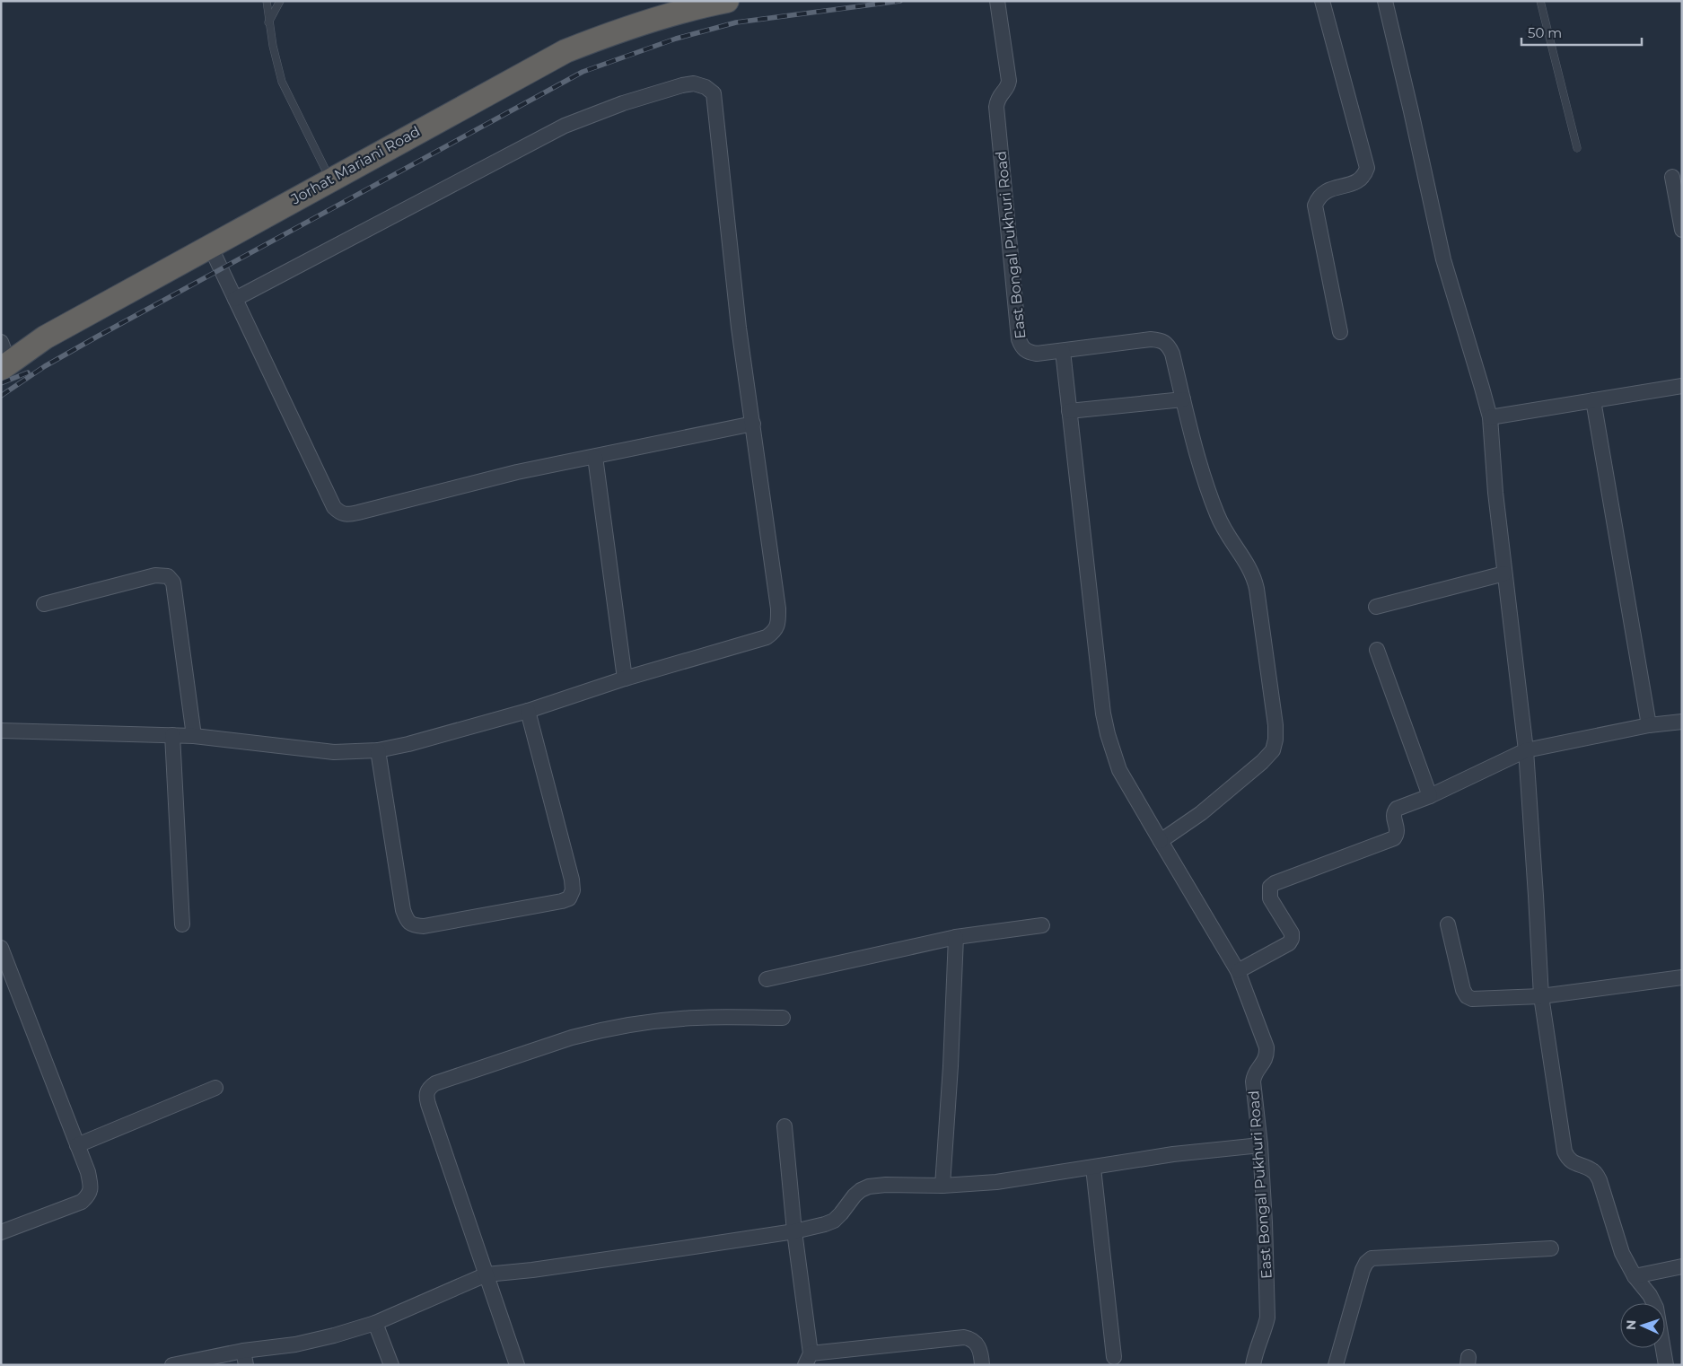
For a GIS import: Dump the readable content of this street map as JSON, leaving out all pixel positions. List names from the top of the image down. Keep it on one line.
{"streets":{"highway":["Jorhat Mariani Road"],"street":["East Bongal Pukhuri Road"]},"scale_bar":"50 m","north":"left"}
